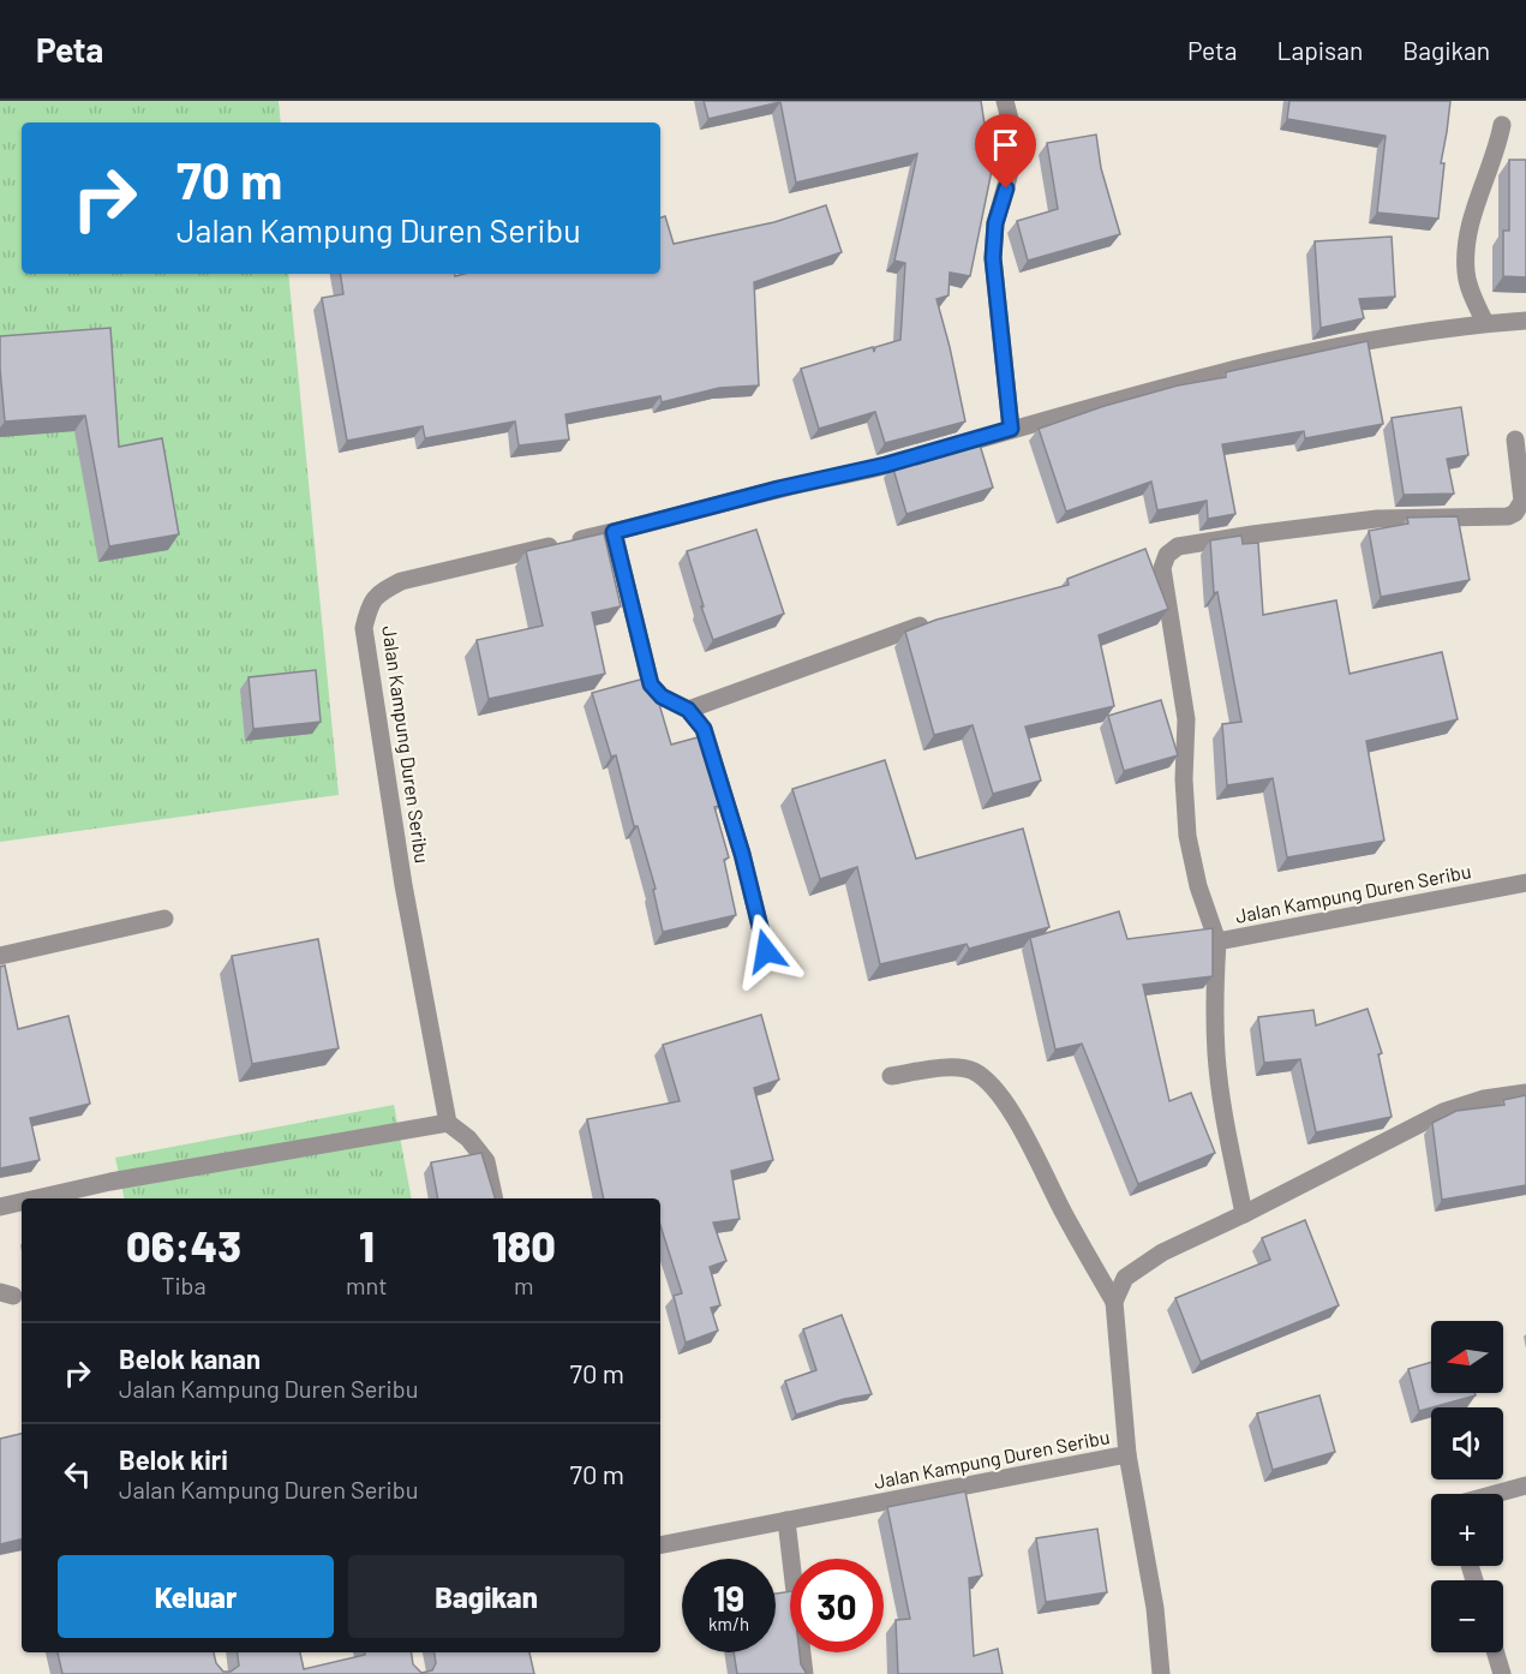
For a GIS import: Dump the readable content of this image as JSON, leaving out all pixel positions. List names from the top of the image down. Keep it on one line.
{"streets":{"street":["Jalan Kampung Duren Seribu"]},"north":"left","page":{"header":"Peta","nav":["Peta","Lapisan","Bagikan"],"turn":["70 m","Jalan Kampung Duren Seribu"],"eta":["06:43","Tiba","1","mnt","180","m"],"map_buttons":["+","−"],"list":[{"name":"Belok kanan","note":"Jalan Kampung Duren Seribu","value":"70 m"},{"name":"Belok kiri","note":"Jalan Kampung Duren Seribu","value":"70 m"}],"buttons":["Keluar","Bagikan"],"speed":"19 km/h","limit":"30"}}
